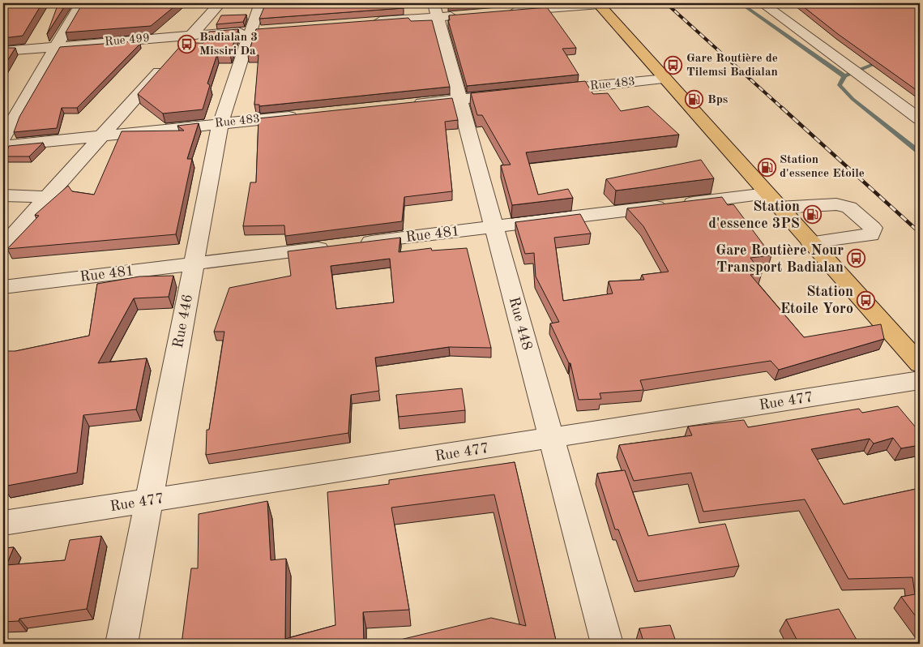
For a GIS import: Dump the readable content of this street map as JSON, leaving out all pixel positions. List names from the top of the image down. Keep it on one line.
{"streets":{"street":["Rue 499","Rue 483","Rue 481","Rue 446","Rue 448","Rue 477"]},"crossings":[["Rue 499","Rue 446"],["Rue 483","Rue 446"],["Rue 481","Rue 446"],["Rue 481","Rue 448"],["Rue 446","Rue 477"],["Rue 448","Rue 477"]],"places":{"bus stop":["Badialan 3 Missiri Da","Gare Routière de Tilemsi Badialan","Gare Routière Nour Transport Badialan","Station Etoile Yoro"],"fuel station":["Bps","Station d'essence Etoile","Station d'essence 3PS"]}}
